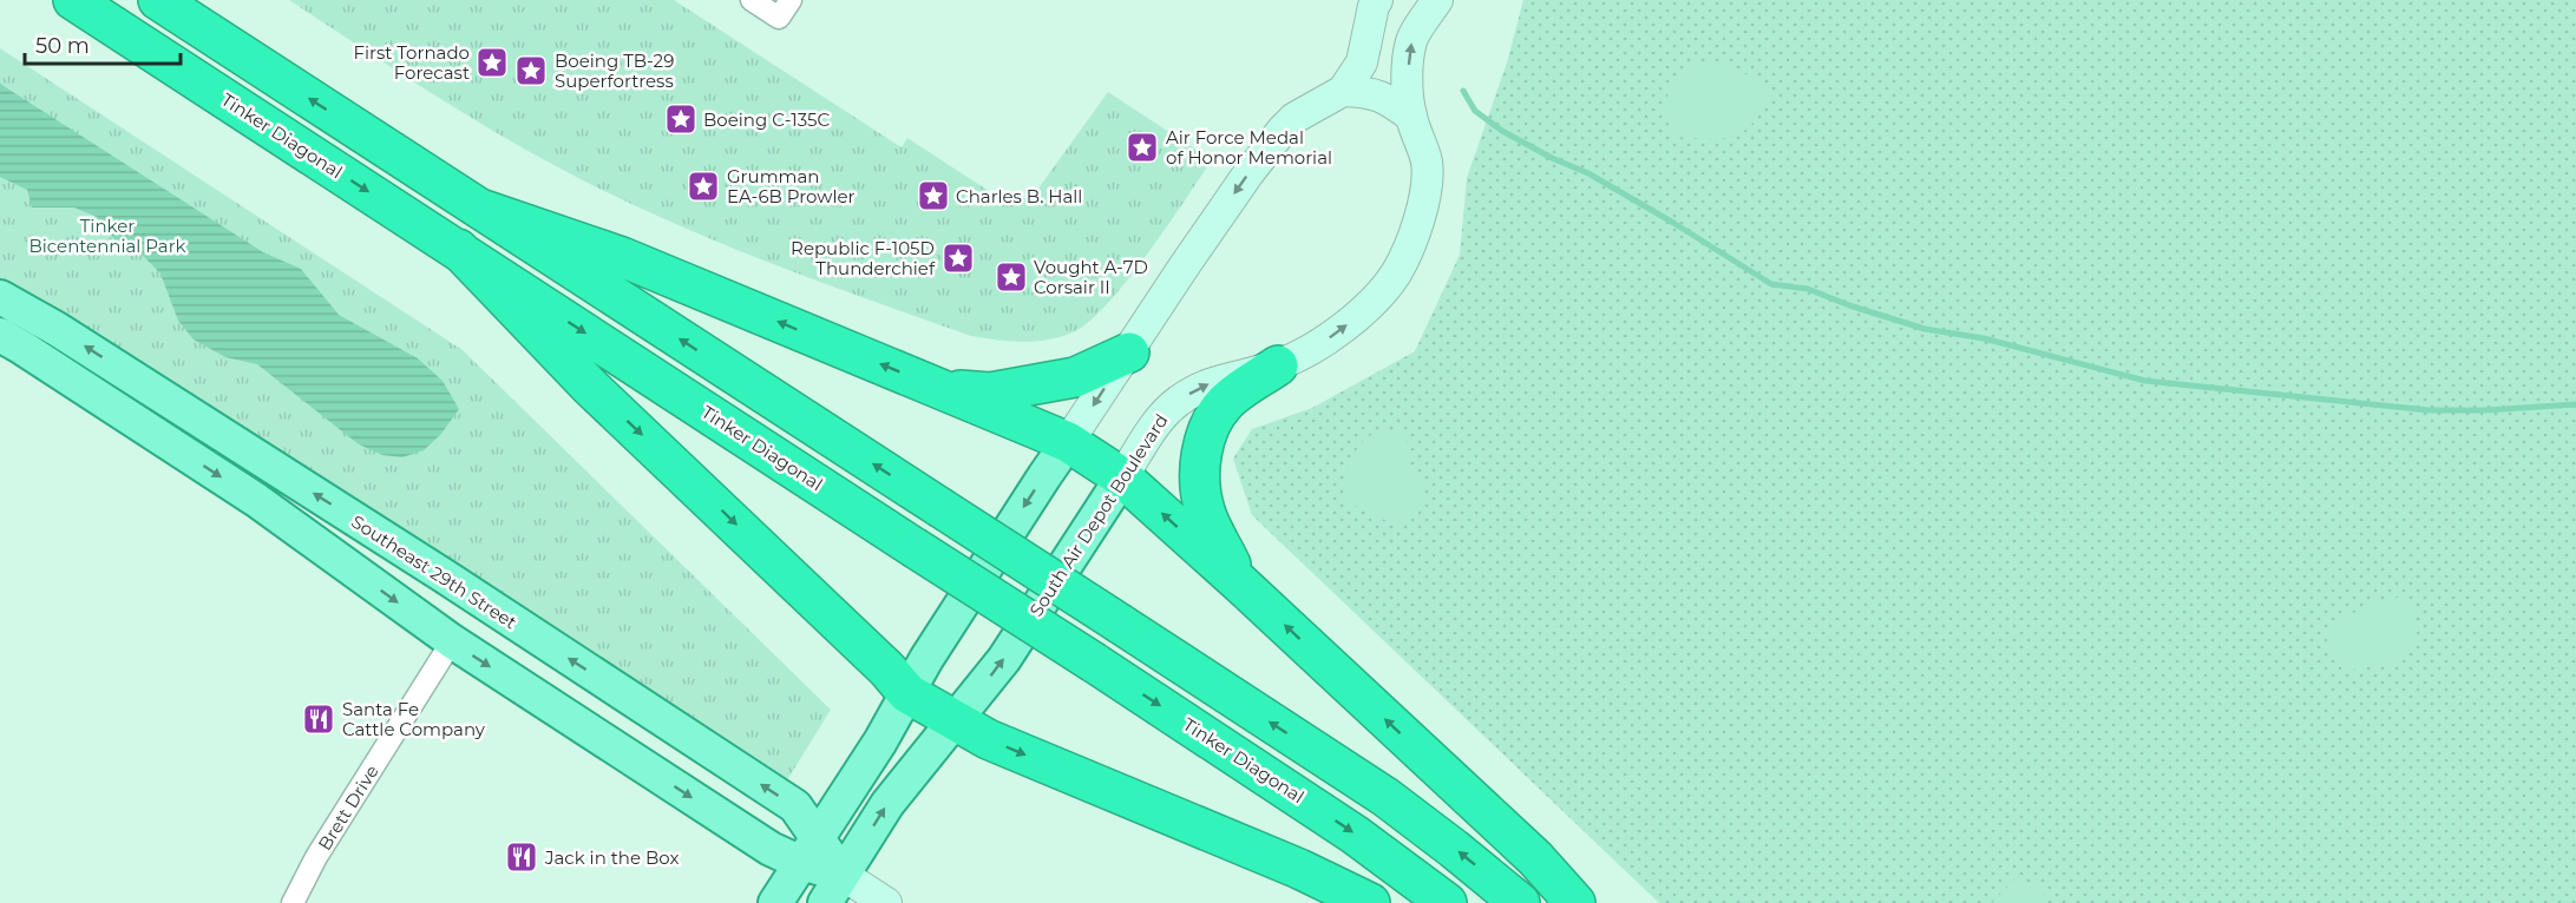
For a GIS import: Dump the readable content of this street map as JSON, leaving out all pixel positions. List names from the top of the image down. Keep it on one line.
{"streets":{"highway":["Tinker Diagonal"],"main road":["South Air Depot Boulevard","Southeast 29th Street"],"street":["Brett Drive"]},"parks":["Tinker Bicentennial Park"],"places":{"place":["First Tornado Forecast","Boeing TB-29 Superfortress","Boeing C-135C","Air Force Medal of Honor Memorial","Grumman EA-6B Prowler","Charles B. Hall","Republic F-105D Thunderchief","Vought A-7D Corsair II"],"restaurant":["Santa Fe Cattle Company","Jack in the Box"]},"scale_bar":"50 m"}
